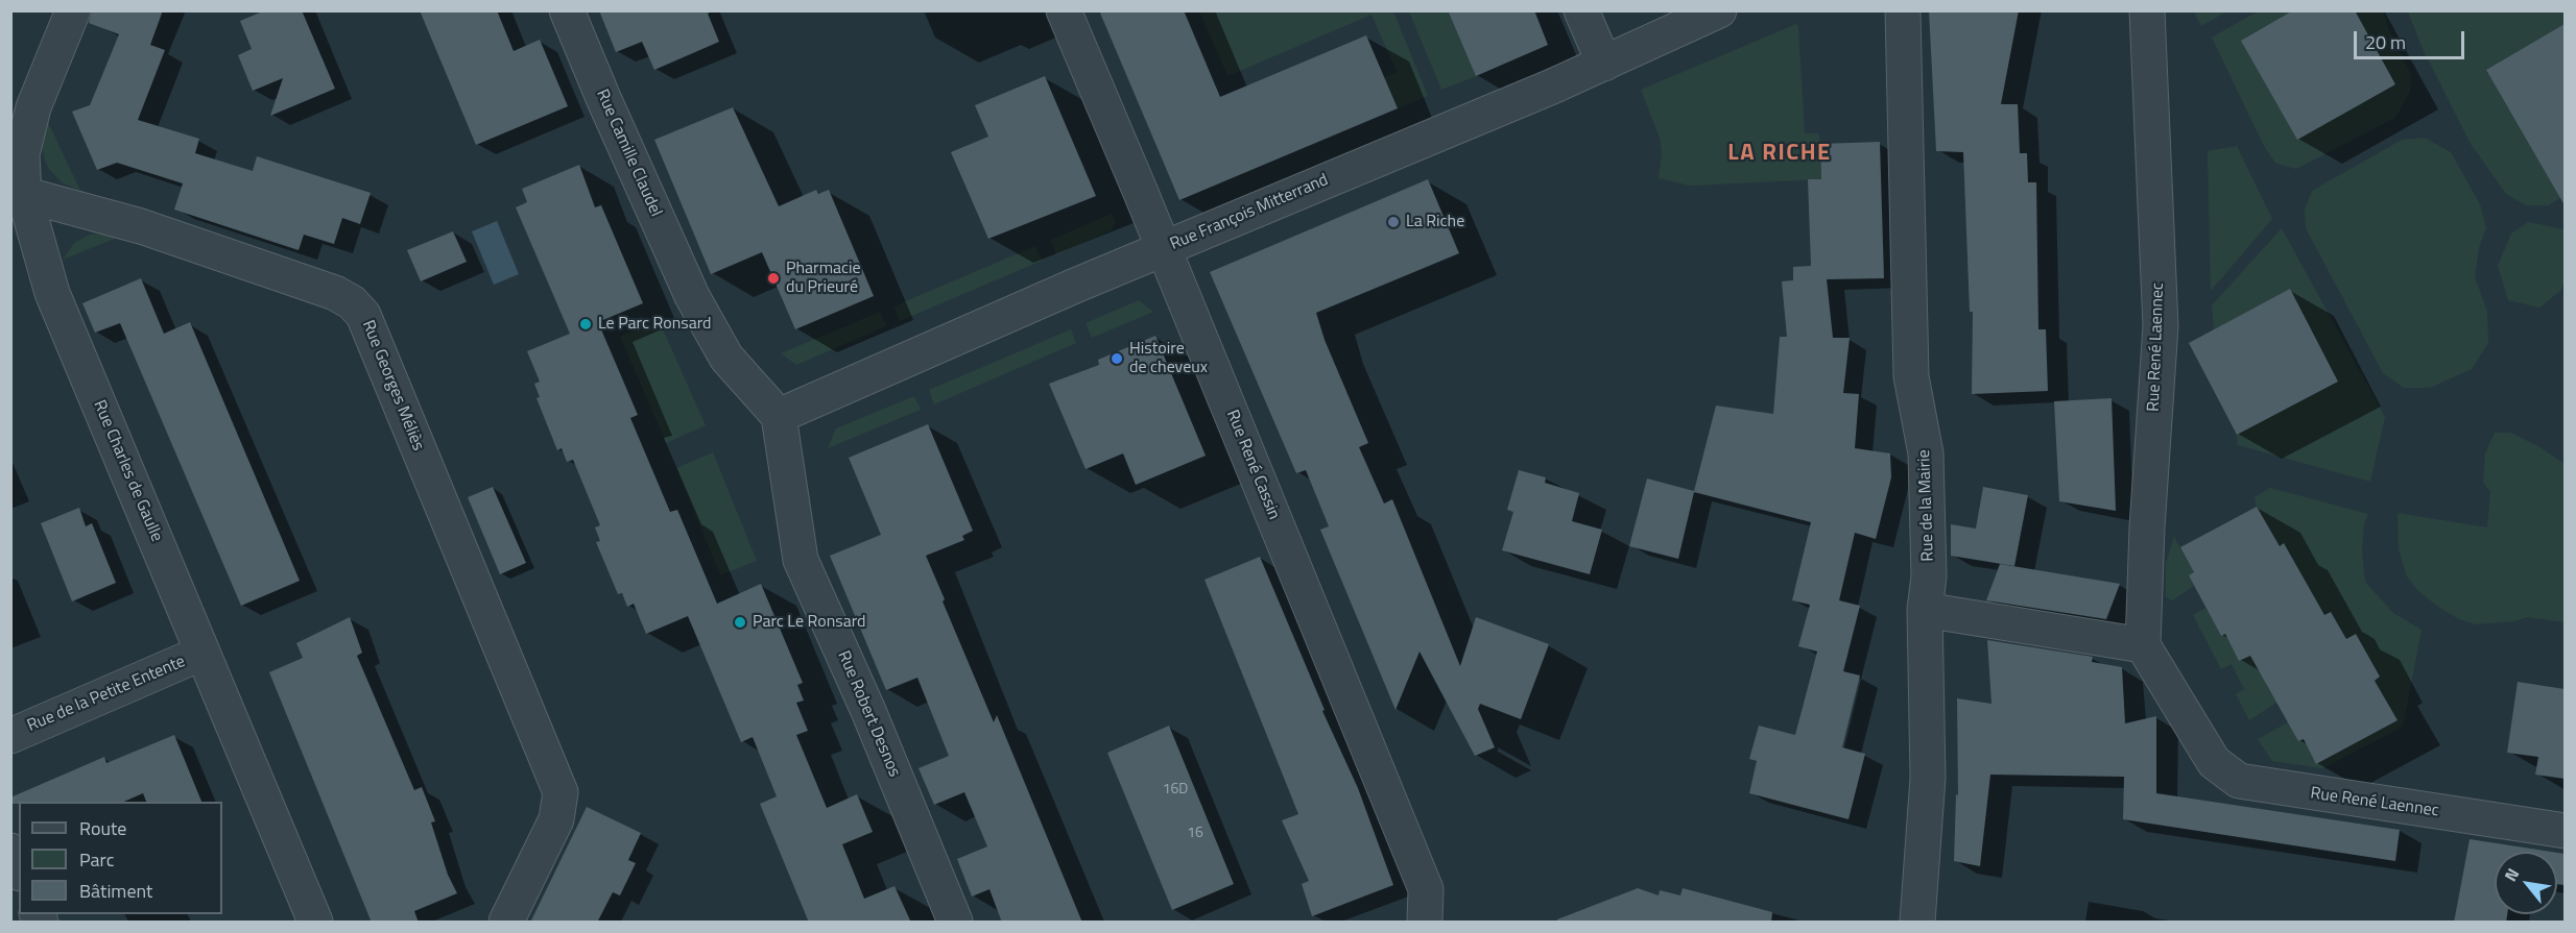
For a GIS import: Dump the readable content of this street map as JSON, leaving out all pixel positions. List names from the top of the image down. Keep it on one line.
{"streets":{"street":["Rue Camille Claudel","Rue François Mitterrand","Rue René Laennec","Rue Georges Méliès","Rue René Cassin","Rue Charles de Gaulle","Rue de la Mairie","Rue de la Petite Entente","Rue Robert Desnos"]},"crossings":[["Rue Camille Claudel","Rue François Mitterrand"],["Rue Camille Claudel","Rue Robert Desnos"],["Rue François Mitterrand","Rue René Cassin"],["Rue François Mitterrand","Rue Robert Desnos"],["Rue Georges Méliès","Rue Charles de Gaulle"],["Rue Charles de Gaulle","Rue de la Petite Entente"]],"districts":["LA RICHE"],"places":["La Riche","Pharmacie du Prieuré","Le Parc Ronsard","Histoire de cheveux","Parc Le Ronsard"],"house_numbers":["16D","16"],"legend":["Route","Parc","Bâtiment"],"scale_bar":"20 m","north":"top left"}
